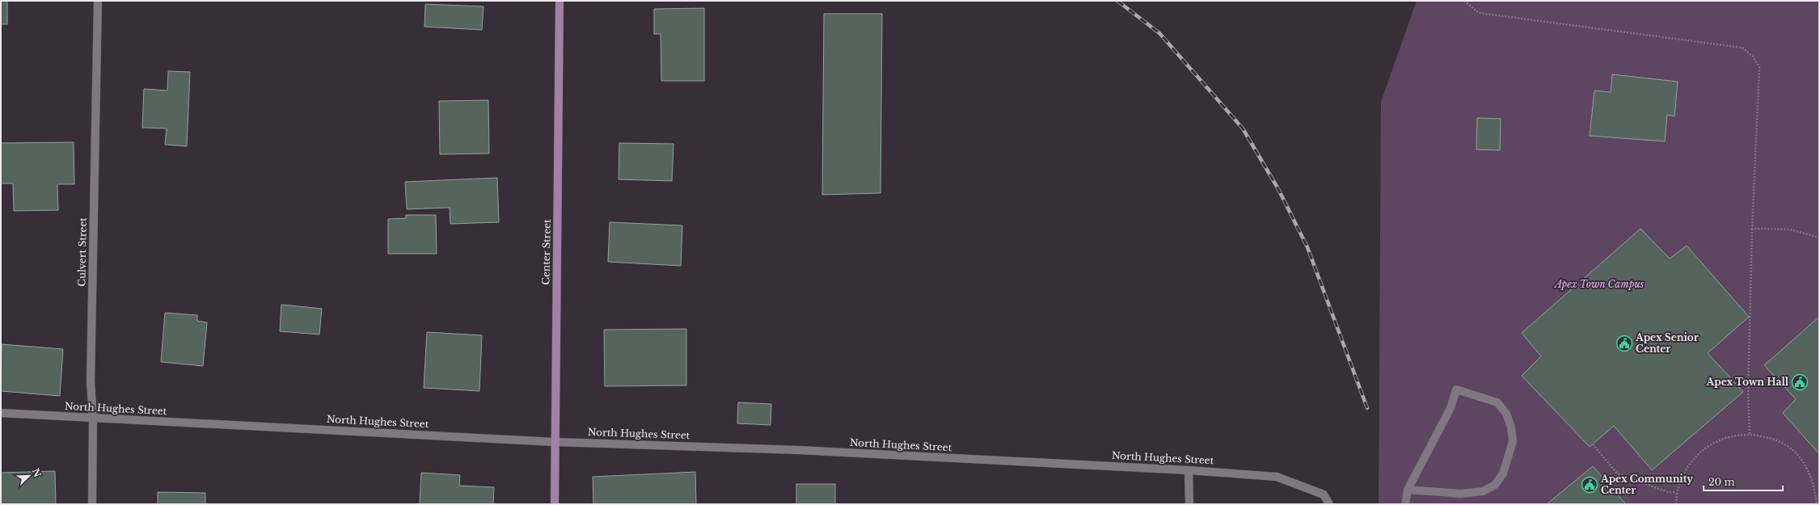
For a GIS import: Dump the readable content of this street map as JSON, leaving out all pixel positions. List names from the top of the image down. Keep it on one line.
{"streets":{"main road":["Center Street"],"street":["Culvert Street","North Hughes Street"]},"crossings":[["Culvert Street","North Hughes Street"],["Center Street","North Hughes Street"]],"parks":["Apex Town Campus"],"places":{"public building":["Apex Senior Center","Apex Town Hall","Apex Community Center"]},"scale_bar":"20 m","north":"top right"}
